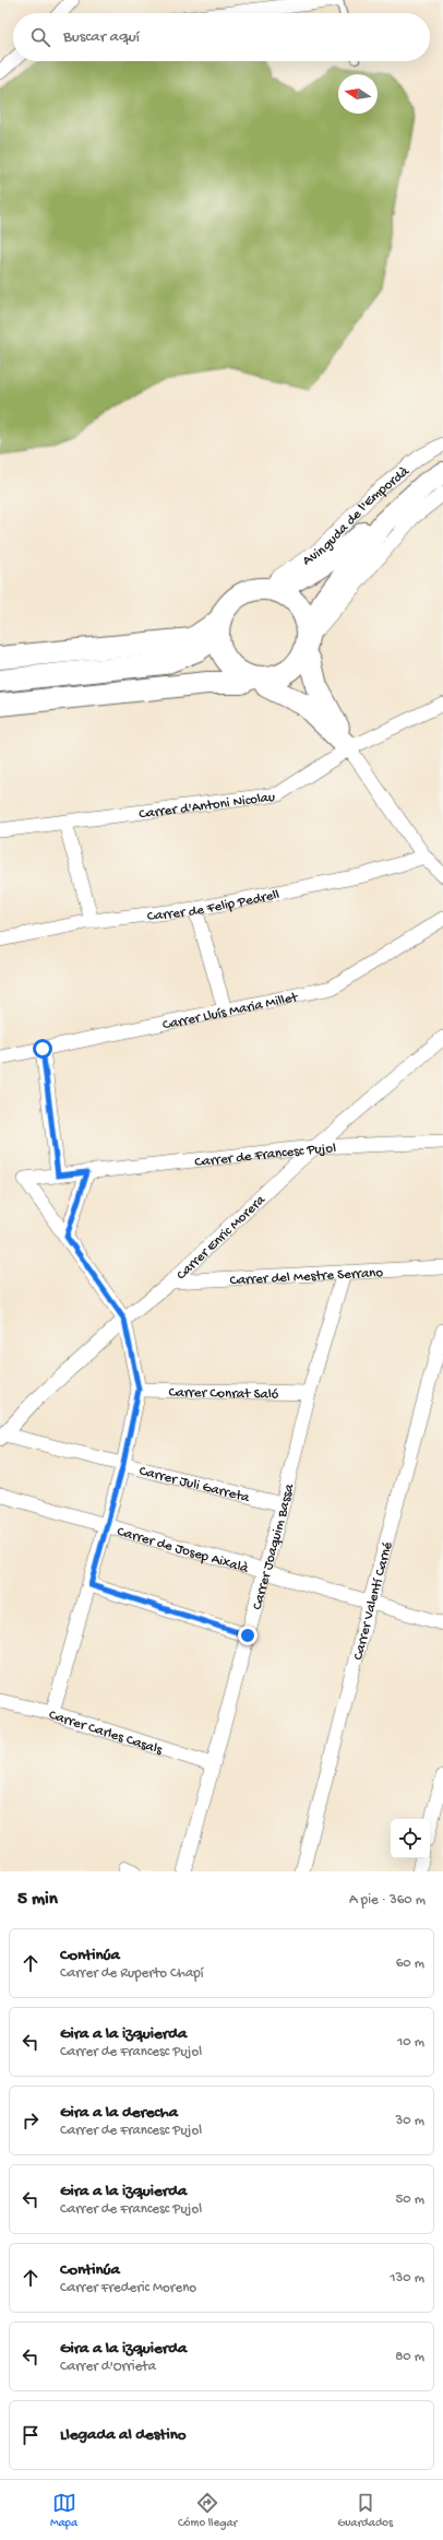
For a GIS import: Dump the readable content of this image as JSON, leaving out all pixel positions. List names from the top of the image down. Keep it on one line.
{"streets":{"street":["Avinguda de l'Empordà","Carrer d'Antoni Nicolau","Carrer de Felip Pedrell","Carrer Lluís Maria Millet","Carrer de Francesc Pujol","Carrer Enric Morera","Carrer del Mestre Serrano","Carrer Conrat Saló","Carrer Juli Garreta","Carrer Joaquim Bassa","Carrer de Josep Aixalà","Carrer Valentí Carné","Carrer Carles Casals"]},"crossings":[["Carrer de Francesc Pujol","Carrer Enric Morera"],["Carrer Enric Morera","Carrer del Mestre Serrano"],["Carrer Enric Morera","Carrer Juli Garreta"],["Carrer del Mestre Serrano","Carrer Joaquim Bassa"],["Carrer Conrat Saló","Carrer Joaquim Bassa"],["Carrer Juli Garreta","Carrer Joaquim Bassa"],["Carrer Joaquim Bassa","Carrer de Josep Aixalà"],["Carrer Joaquim Bassa","Carrer Carles Casals"],["Carrer de Josep Aixalà","Carrer Valentí Carné"]],"north":"left","page":{"search":"Buscar aquí","heading":["5 min","A pie · 360 m"],"list":[["Continúa","Carrer de Ruperto Chapí","60 m"],["Gira a la izquierda","Carrer de Francesc Pujol","10 m"],["Gira a la derecha","Carrer de Francesc Pujol","30 m"],["Gira a la izquierda","Carrer de Francesc Pujol","50 m"],["Continúa","Carrer Frederic Moreno","130 m"],["Gira a la izquierda","Carrer d'Orrieta","80 m"],"Llegada al destino"],"nav":["Mapa","Cómo llegar","Guardados"]}}
